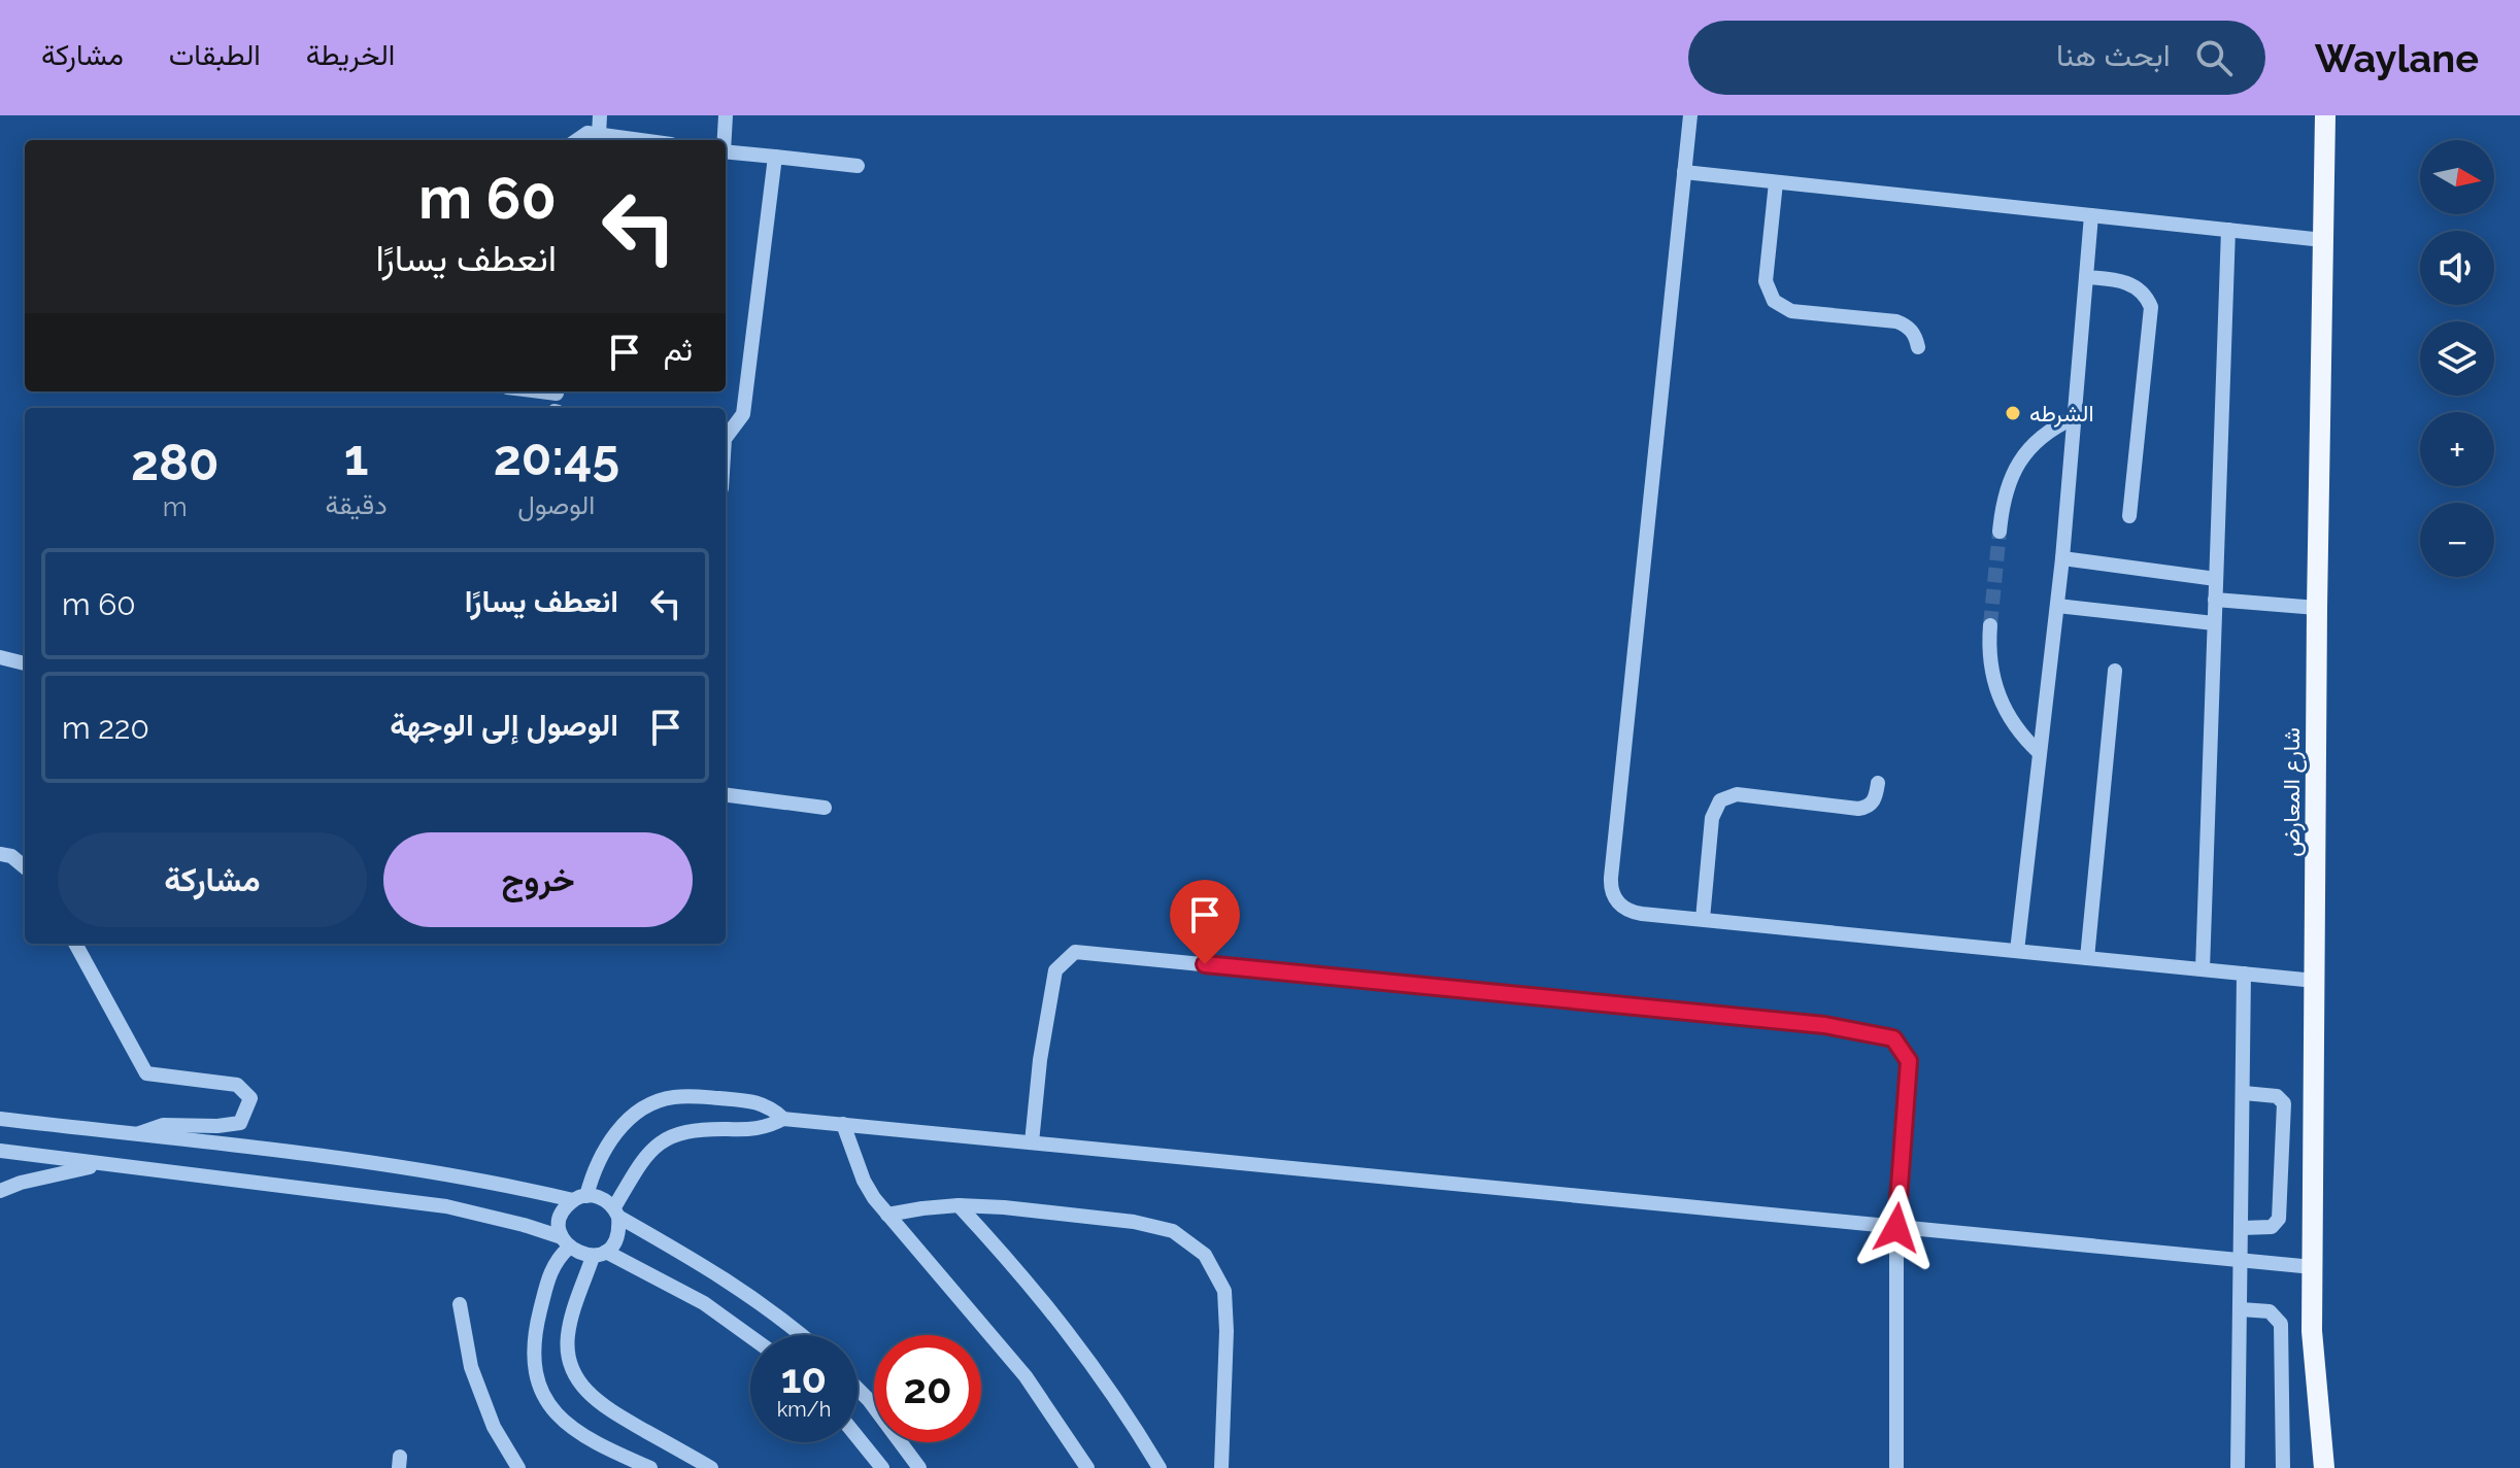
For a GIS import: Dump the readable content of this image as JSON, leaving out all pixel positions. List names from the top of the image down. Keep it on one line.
{"streets":{"main road":["شارع المعارض"]},"places":["الشرطه"],"north":"right","page":{"header":"Waylane","search":"ابحث هنا","nav":["الخريطة","الطبقات","مشاركة"],"map_buttons":["+","−"],"turn":["60 m","انعطف يسارًا"],"then":"ثم","eta":["20:45","الوصول","1","دقيقة","280","m"],"list":[{"name":"انعطف يسارًا","value":"60 m"},{"name":"الوصول إلى الوجهة","value":"220 m"}],"buttons":["خروج","مشاركة"],"speed":"10 km/h","limit":"20"}}
